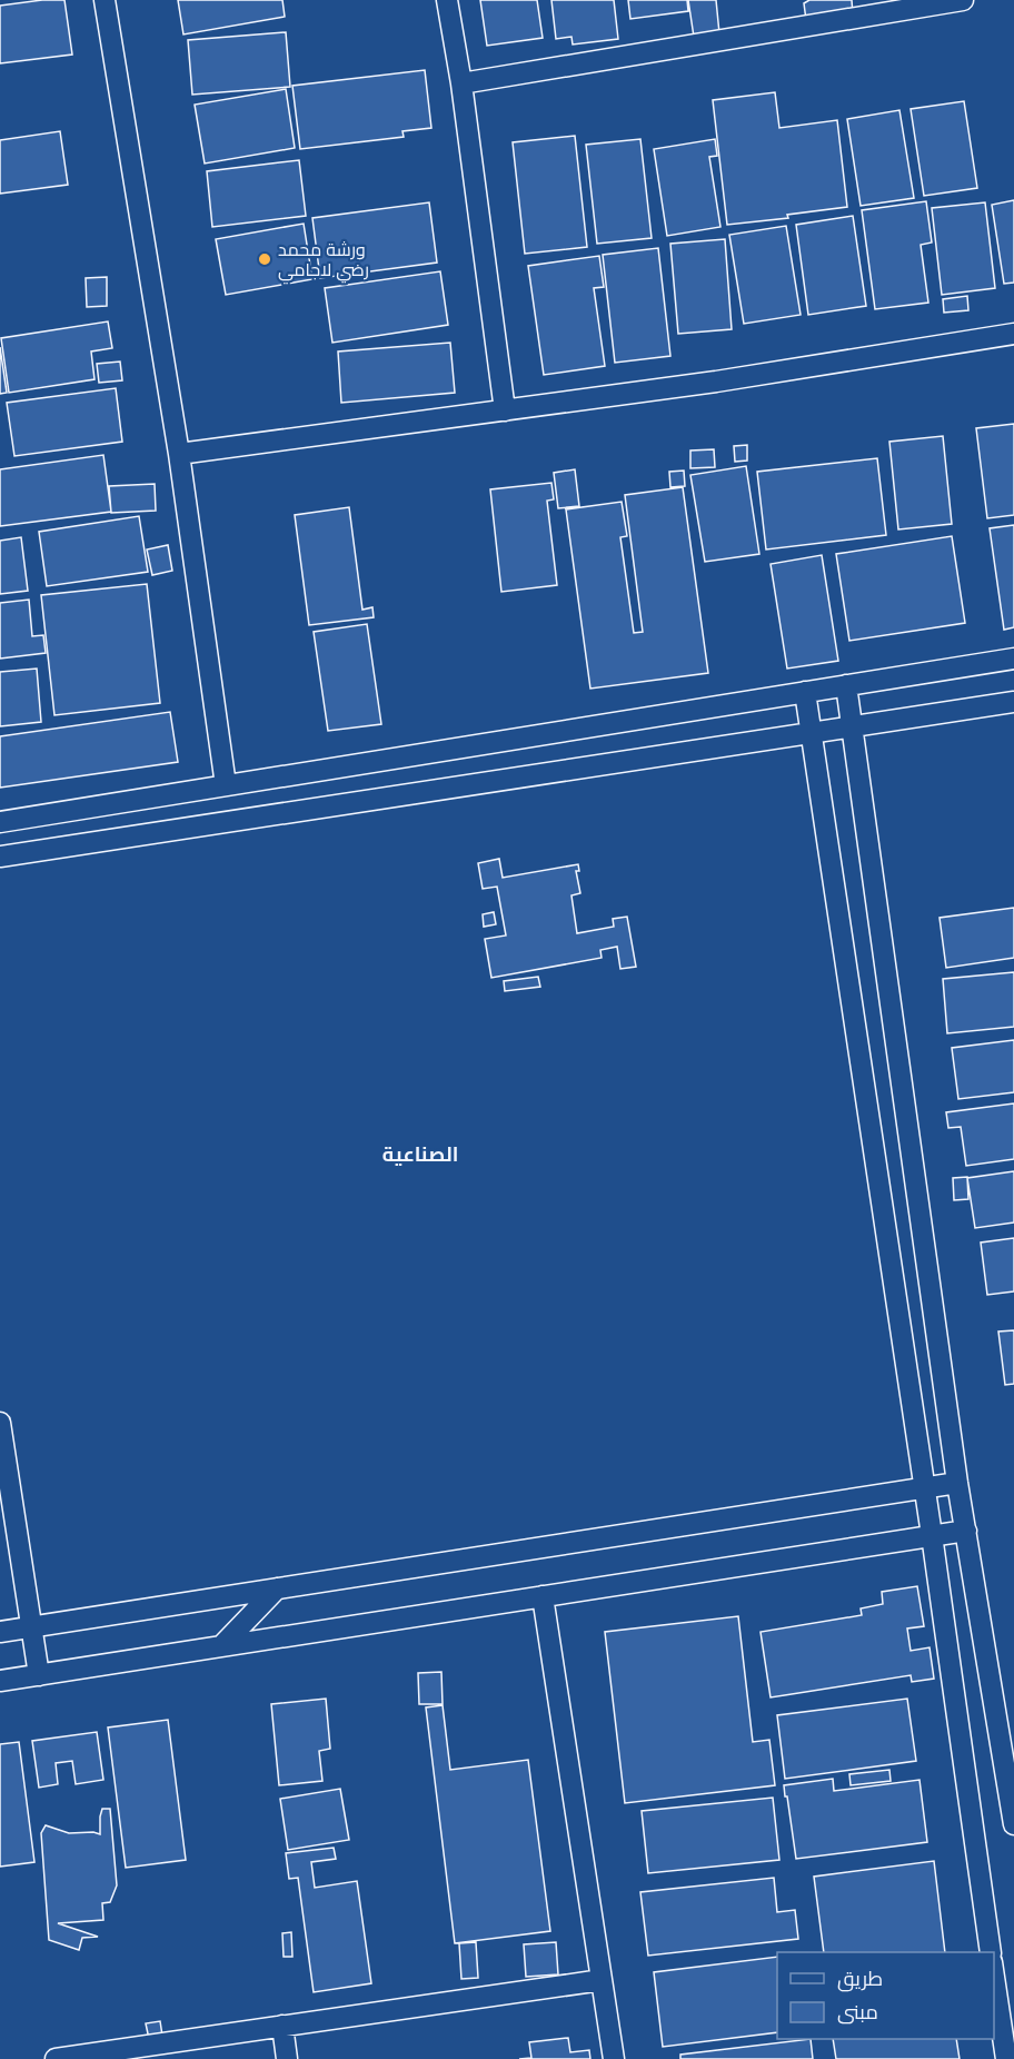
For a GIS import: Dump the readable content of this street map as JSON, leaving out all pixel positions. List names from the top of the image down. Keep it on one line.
{"districts":["الصناعية"],"places":["ورشة محمد رضي لاجامي"],"legend":["طريق","مبنى"]}
